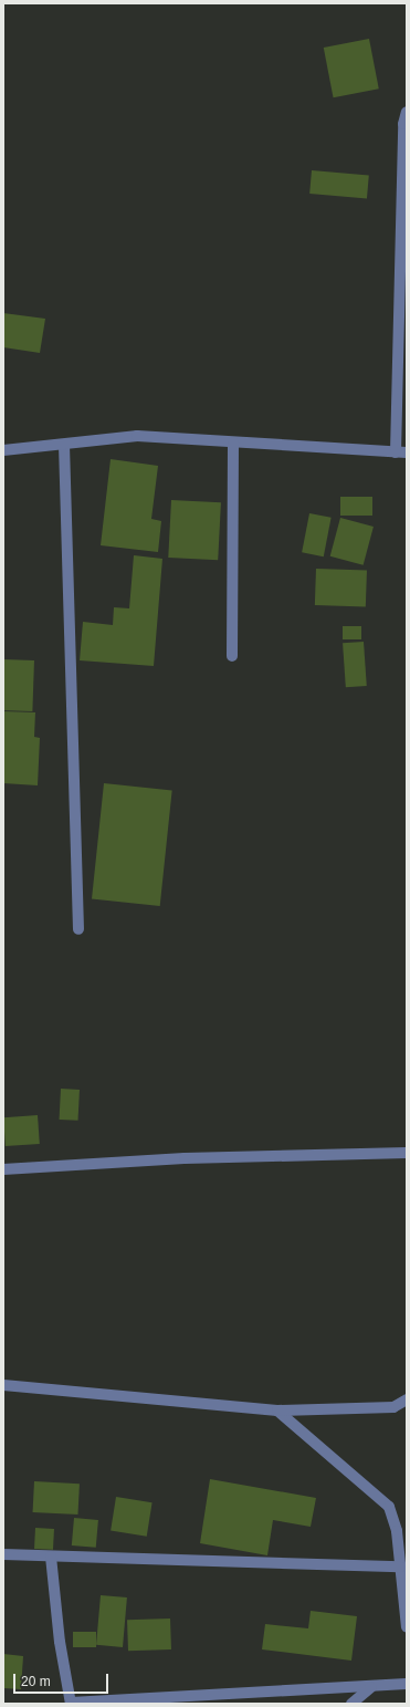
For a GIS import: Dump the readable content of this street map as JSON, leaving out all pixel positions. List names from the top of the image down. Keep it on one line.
{"scale_bar":"20 m"}
